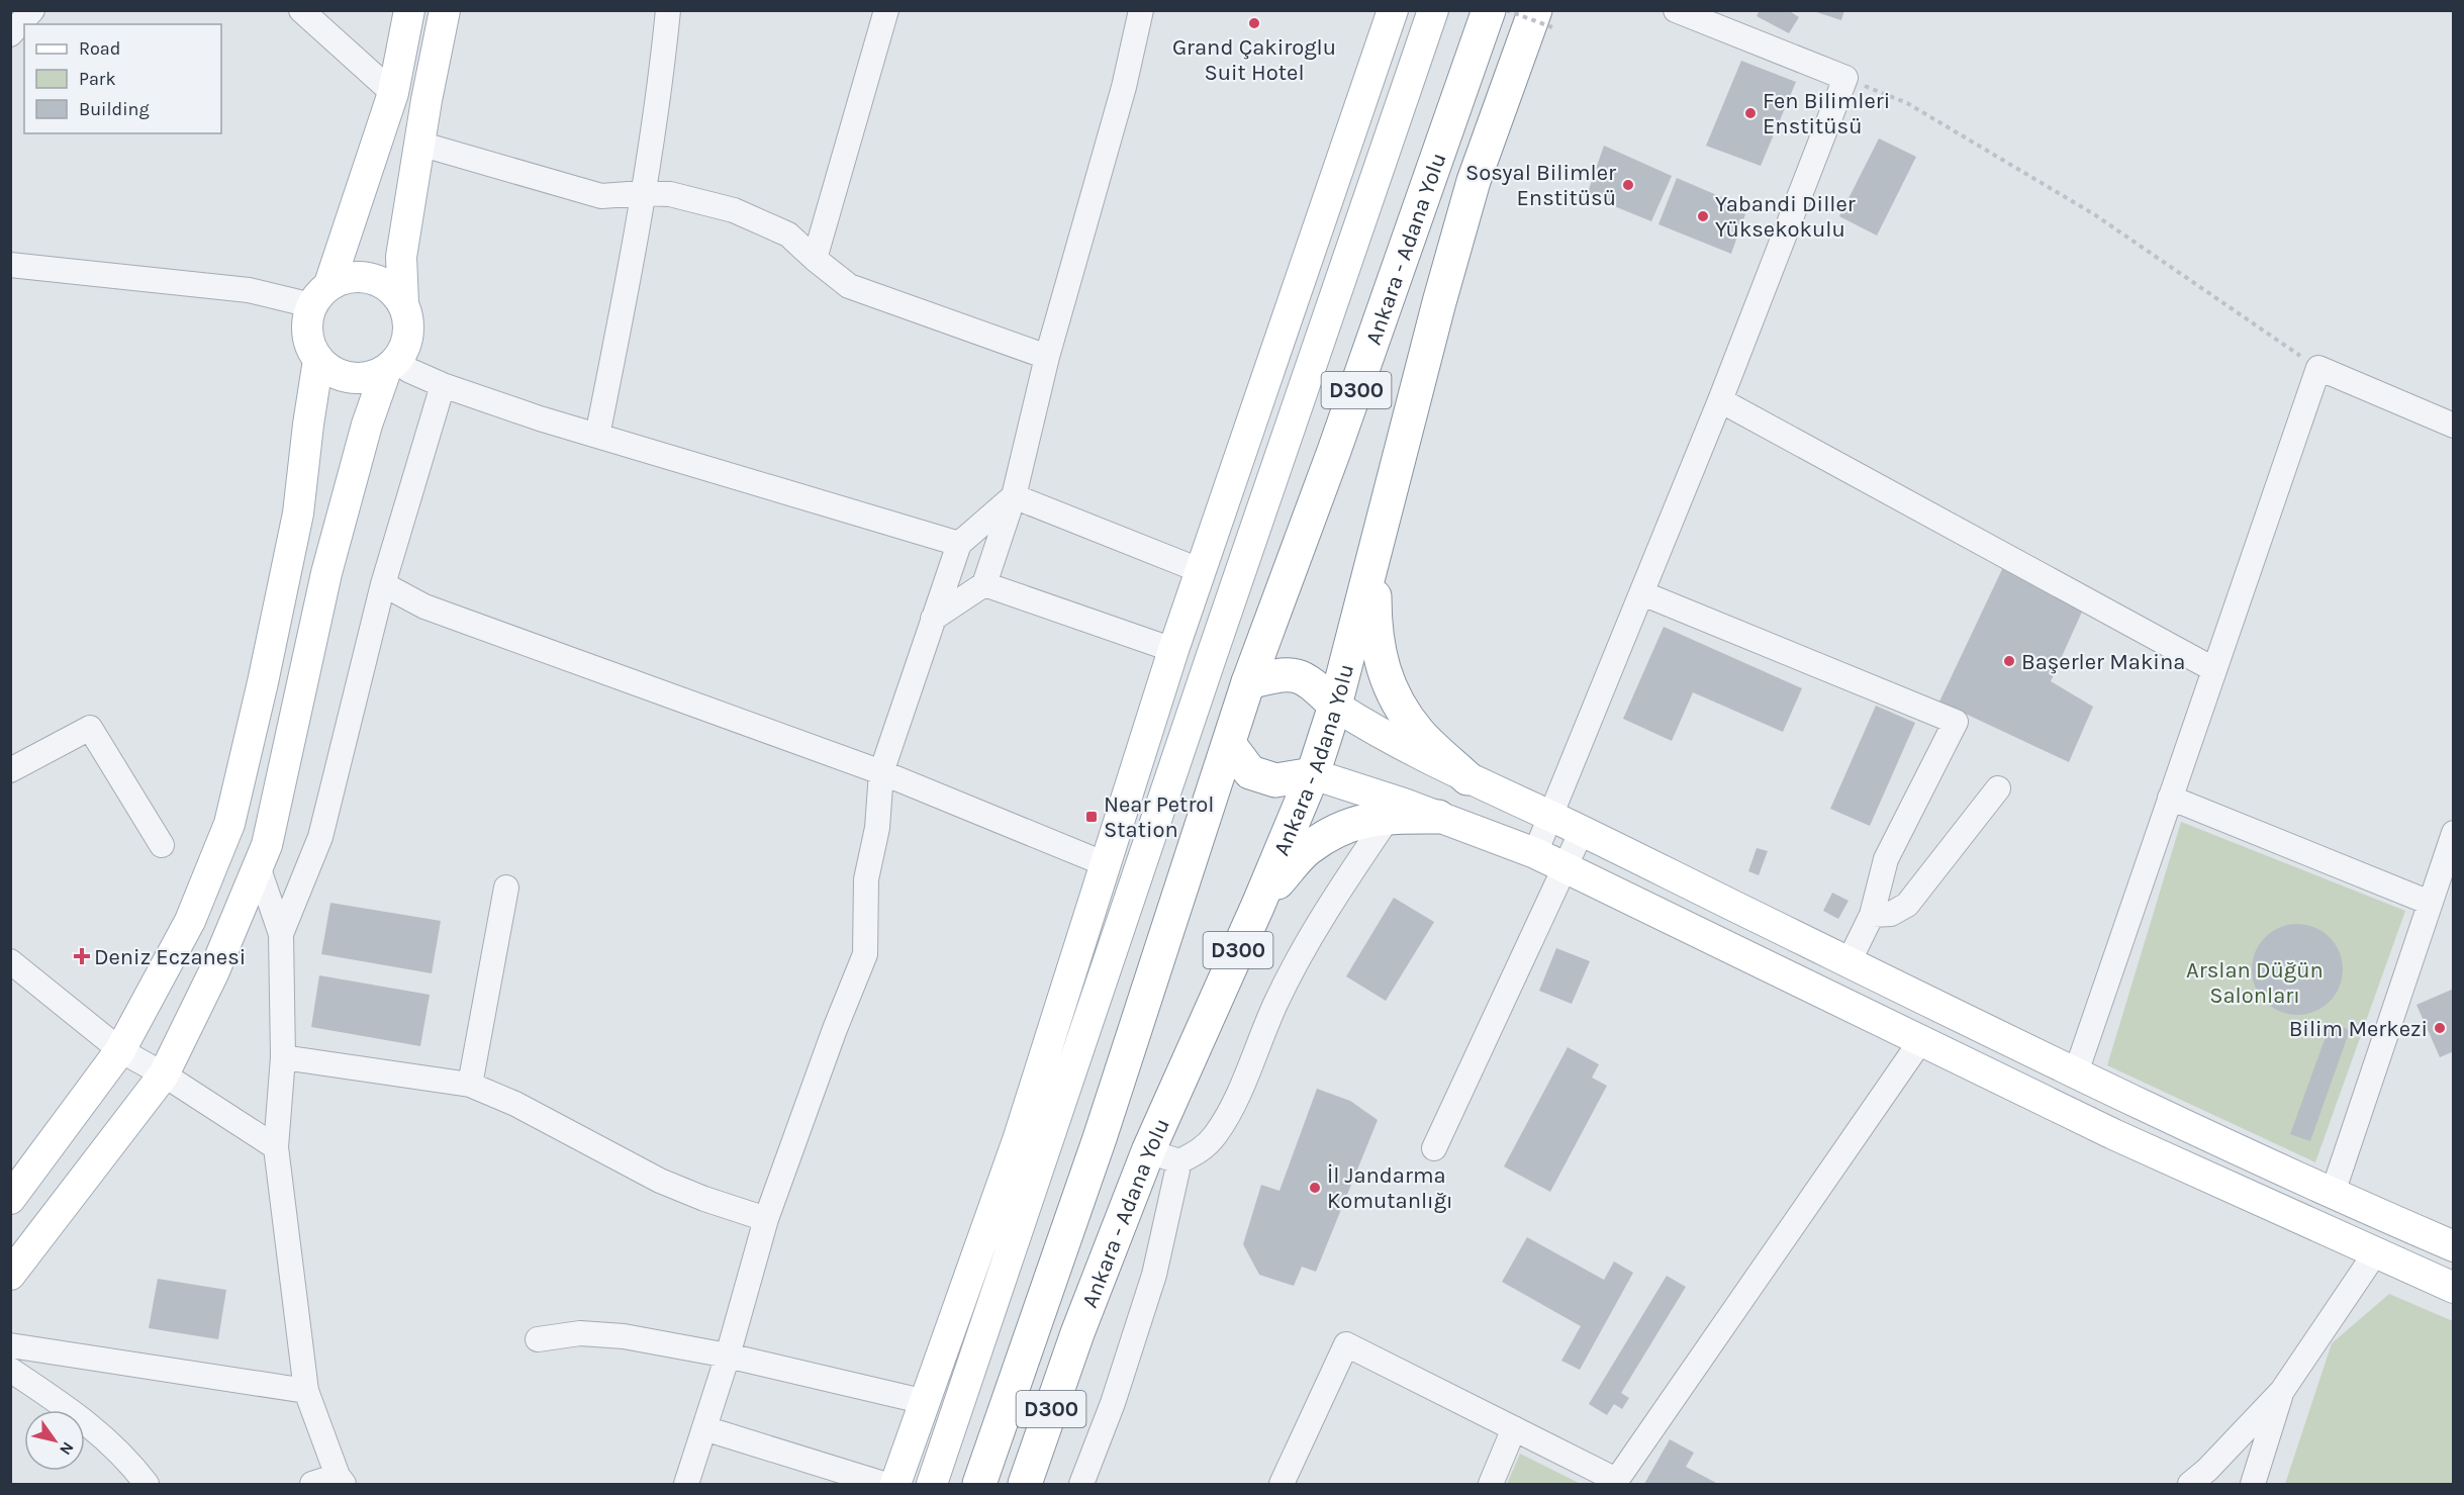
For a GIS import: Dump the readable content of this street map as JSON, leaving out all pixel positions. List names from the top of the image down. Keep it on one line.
{"streets":{"highway":["Ankara - Adana Yolu","D300"]},"parks":["Arslan Düğün Salonları"],"places":{"other":["Grand Çakiroglu Suit Hotel","Fen Bilimleri Enstitüsü","Sosyal Bilimler Enstitüsü","Yabandi Diller Yüksekokulu","Başerler Makina","Bilim Merkezi","İl Jandarma Komutanlığı"],"transit":["Near Petrol Station"],"health":["Deniz Eczanesi"]},"legend":["Road","Park","Building"],"north":"bottom right"}
